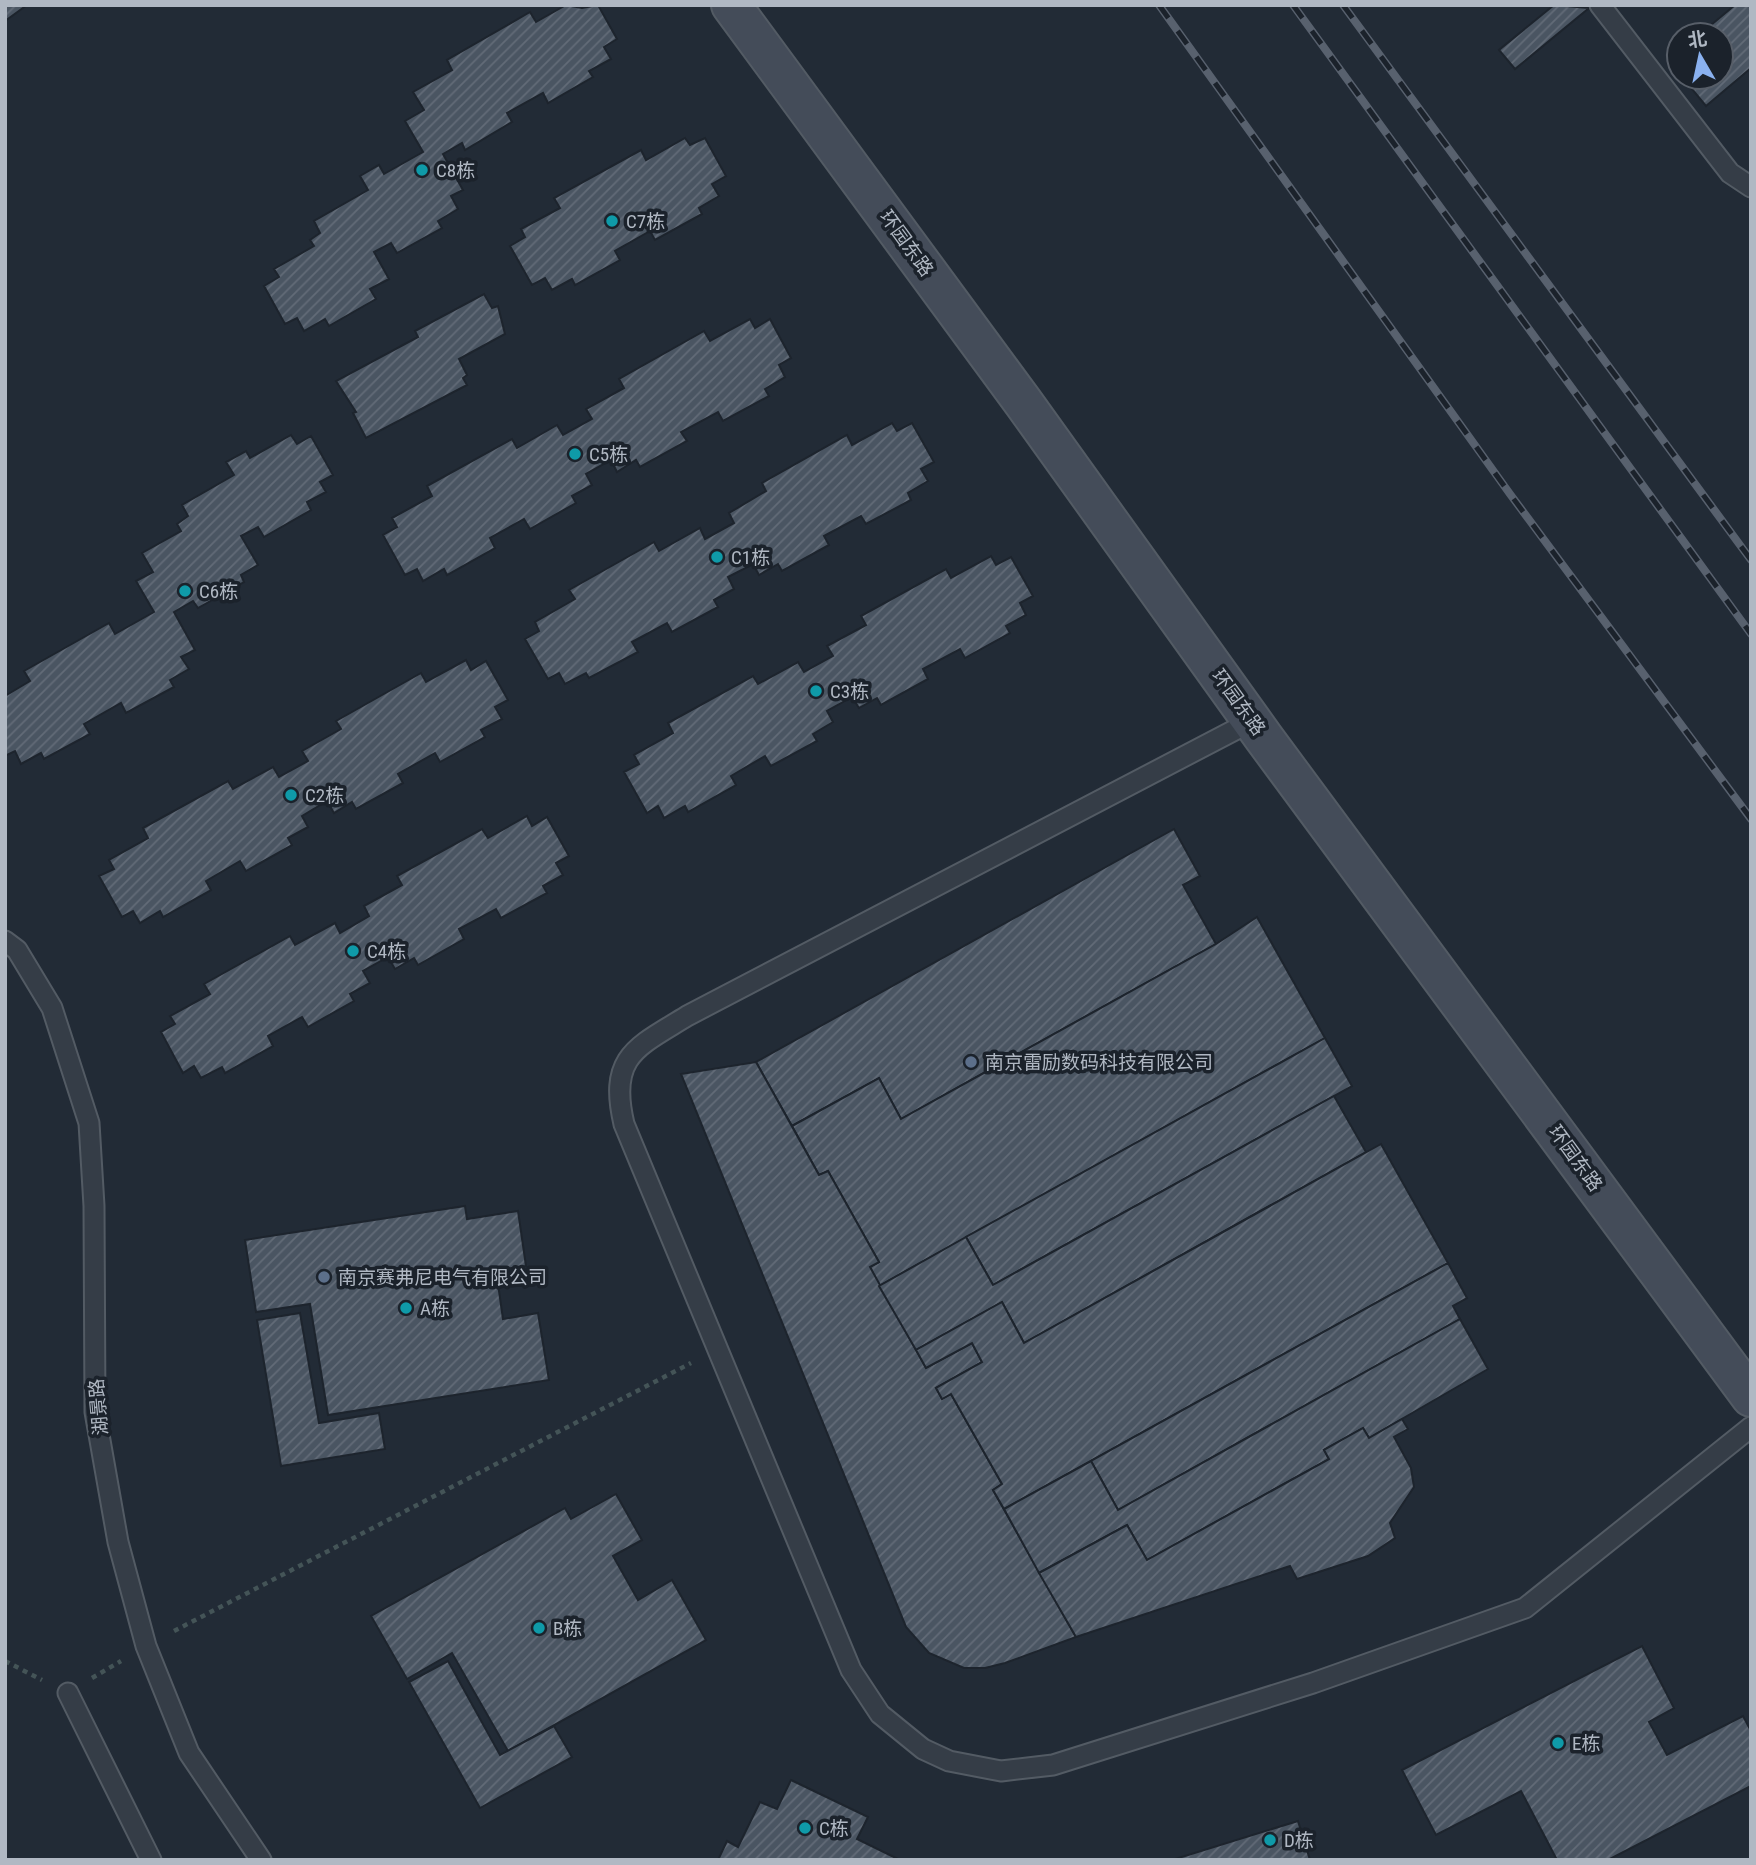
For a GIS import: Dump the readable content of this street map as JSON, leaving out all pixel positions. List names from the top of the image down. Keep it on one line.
{"streets":{"street":["环园东路"],"lane":["湖景路"]},"places":["C8栋","C7栋","C5栋","C1栋","C6栋","C3栋","C2栋","C4栋","南京雷励数码科技有限公司","南京赛弗尼电气有限公司","A栋","B栋","E栋","C栋","D栋"],"north":"top"}
